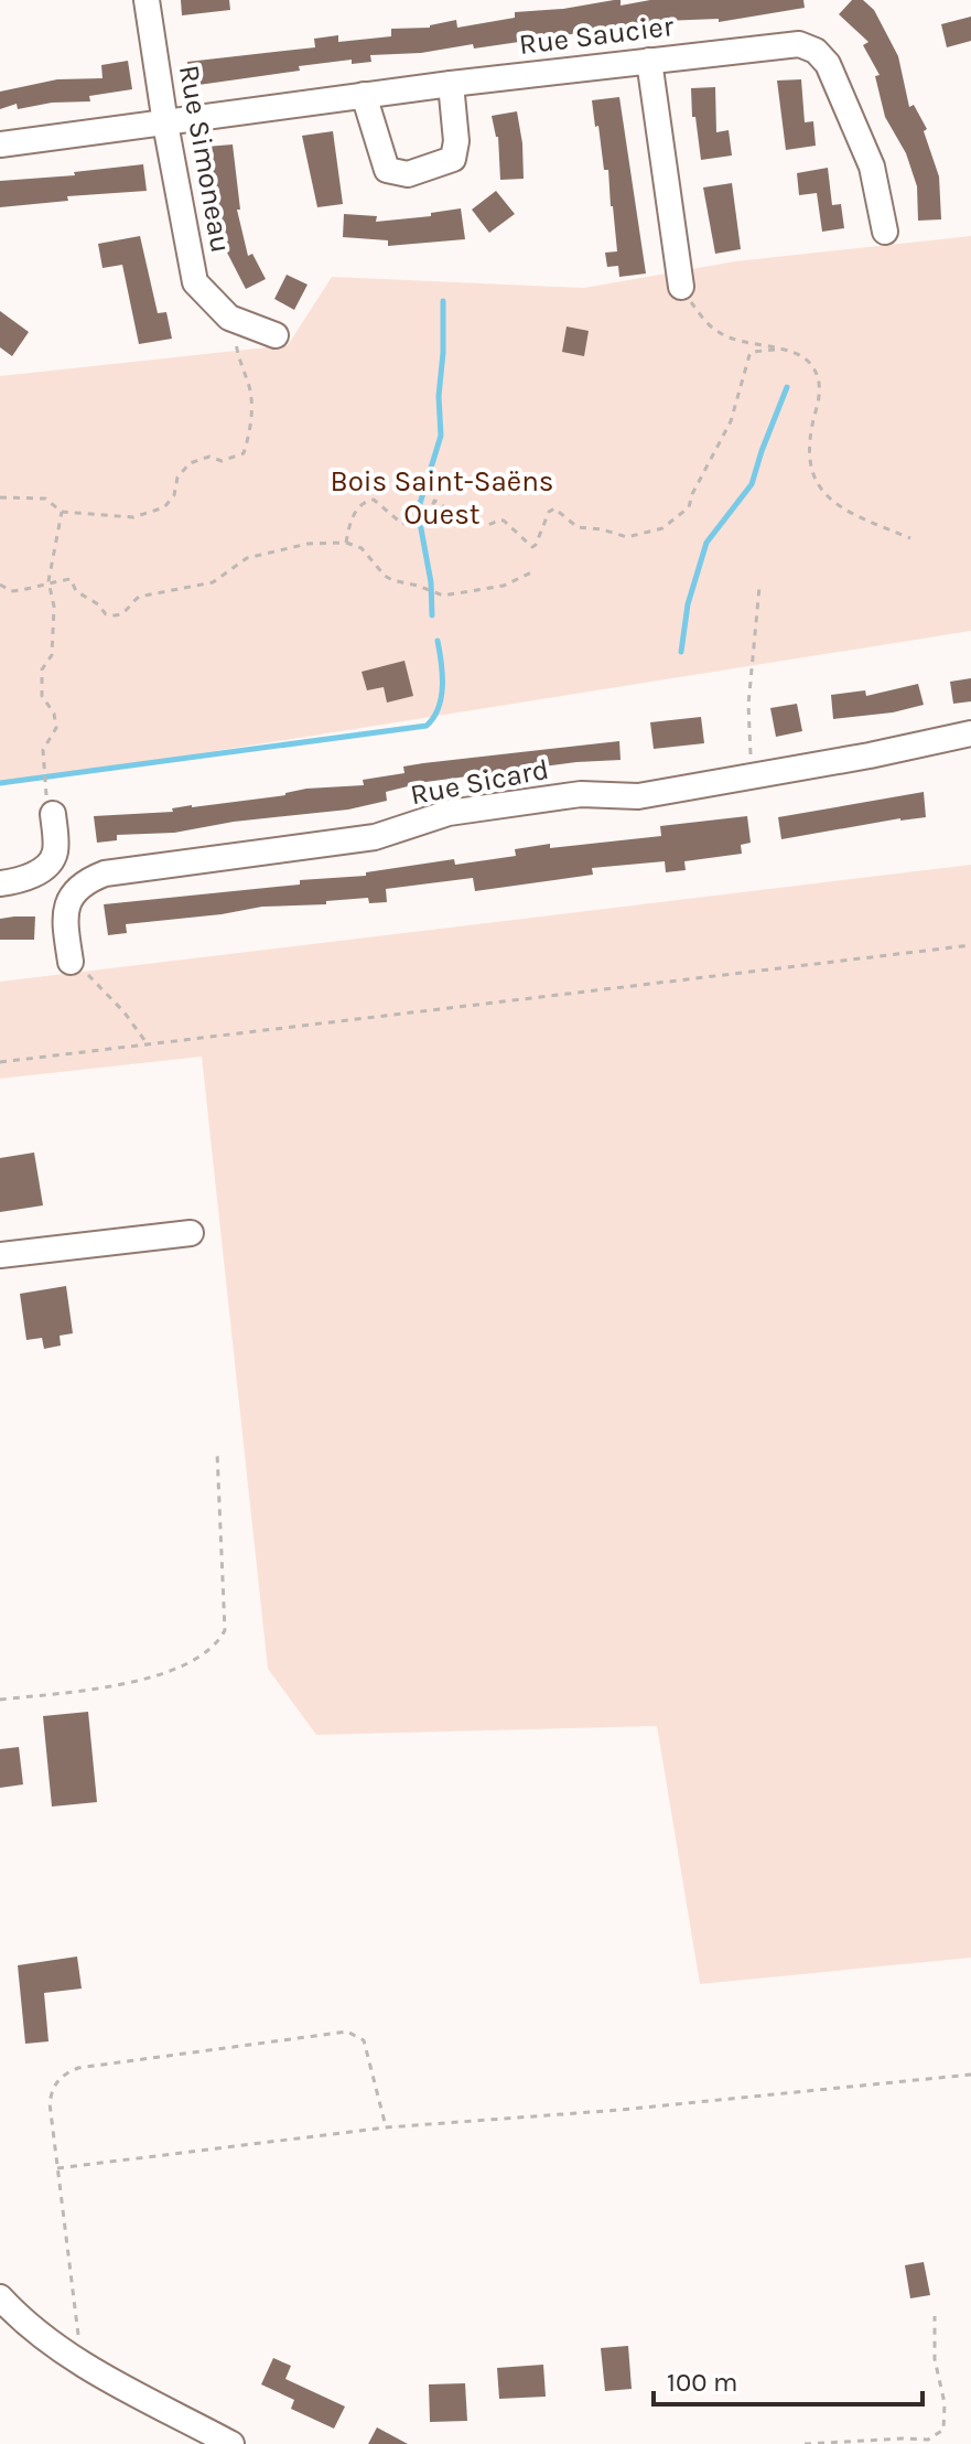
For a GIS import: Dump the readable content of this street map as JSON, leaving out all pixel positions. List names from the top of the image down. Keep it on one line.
{"streets":{"street":["Rue Saucier","Rue Simoneau","Rue Sicard"]},"crossings":[["Rue Saucier","Rue Simoneau"]],"parks":["Bois Saint-Saëns Ouest"],"scale_bar":"100 m"}
